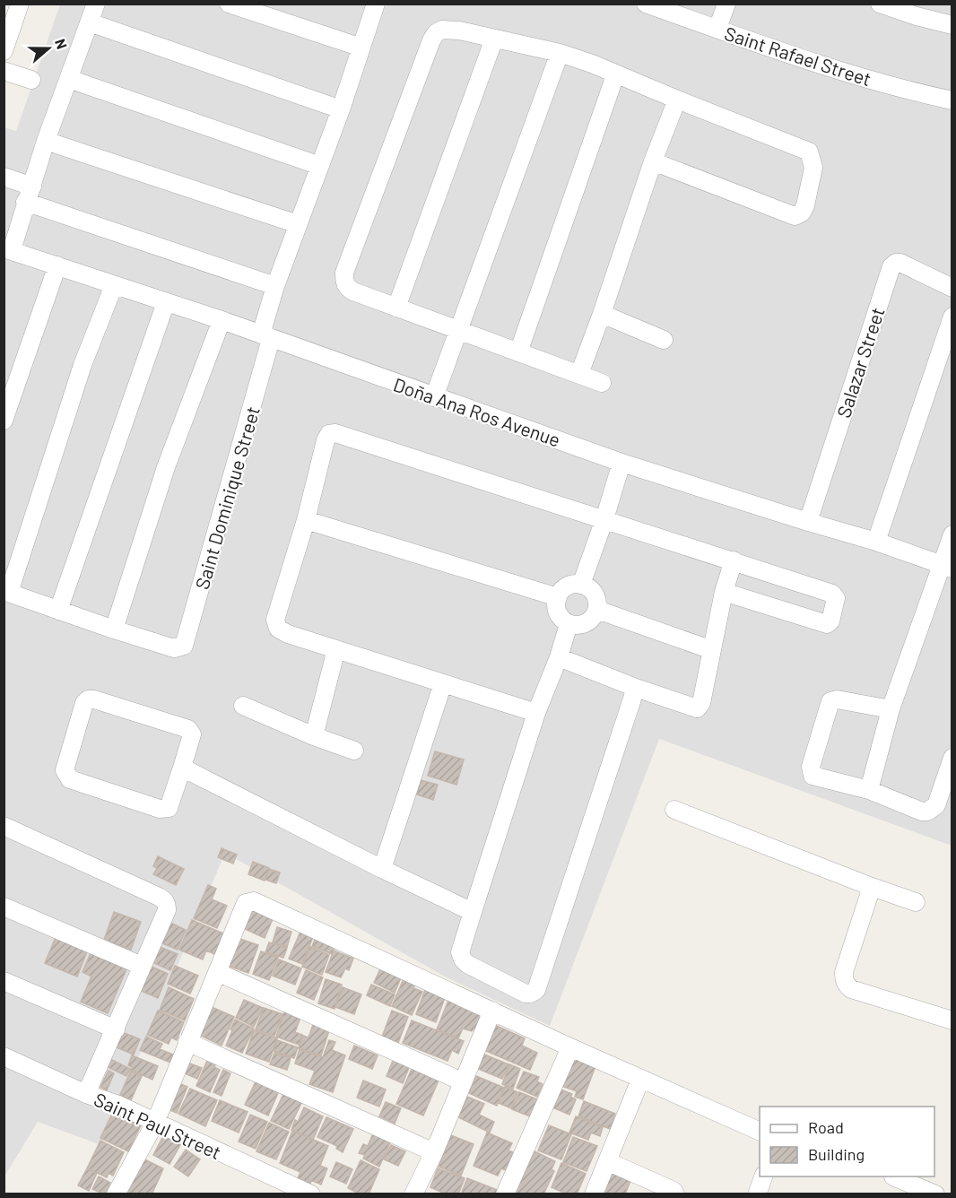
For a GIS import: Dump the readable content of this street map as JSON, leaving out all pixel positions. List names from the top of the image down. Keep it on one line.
{"streets":{"street":["Saint Rafael Street","Salazar Street","Doña Ana Ros Avenue","Saint Dominique Street","Saint Paul Street"]},"crossings":[["Salazar Street","Doña Ana Ros Avenue"],["Doña Ana Ros Avenue","Saint Dominique Street"]],"legend":["Road","Building"],"north":"right"}
